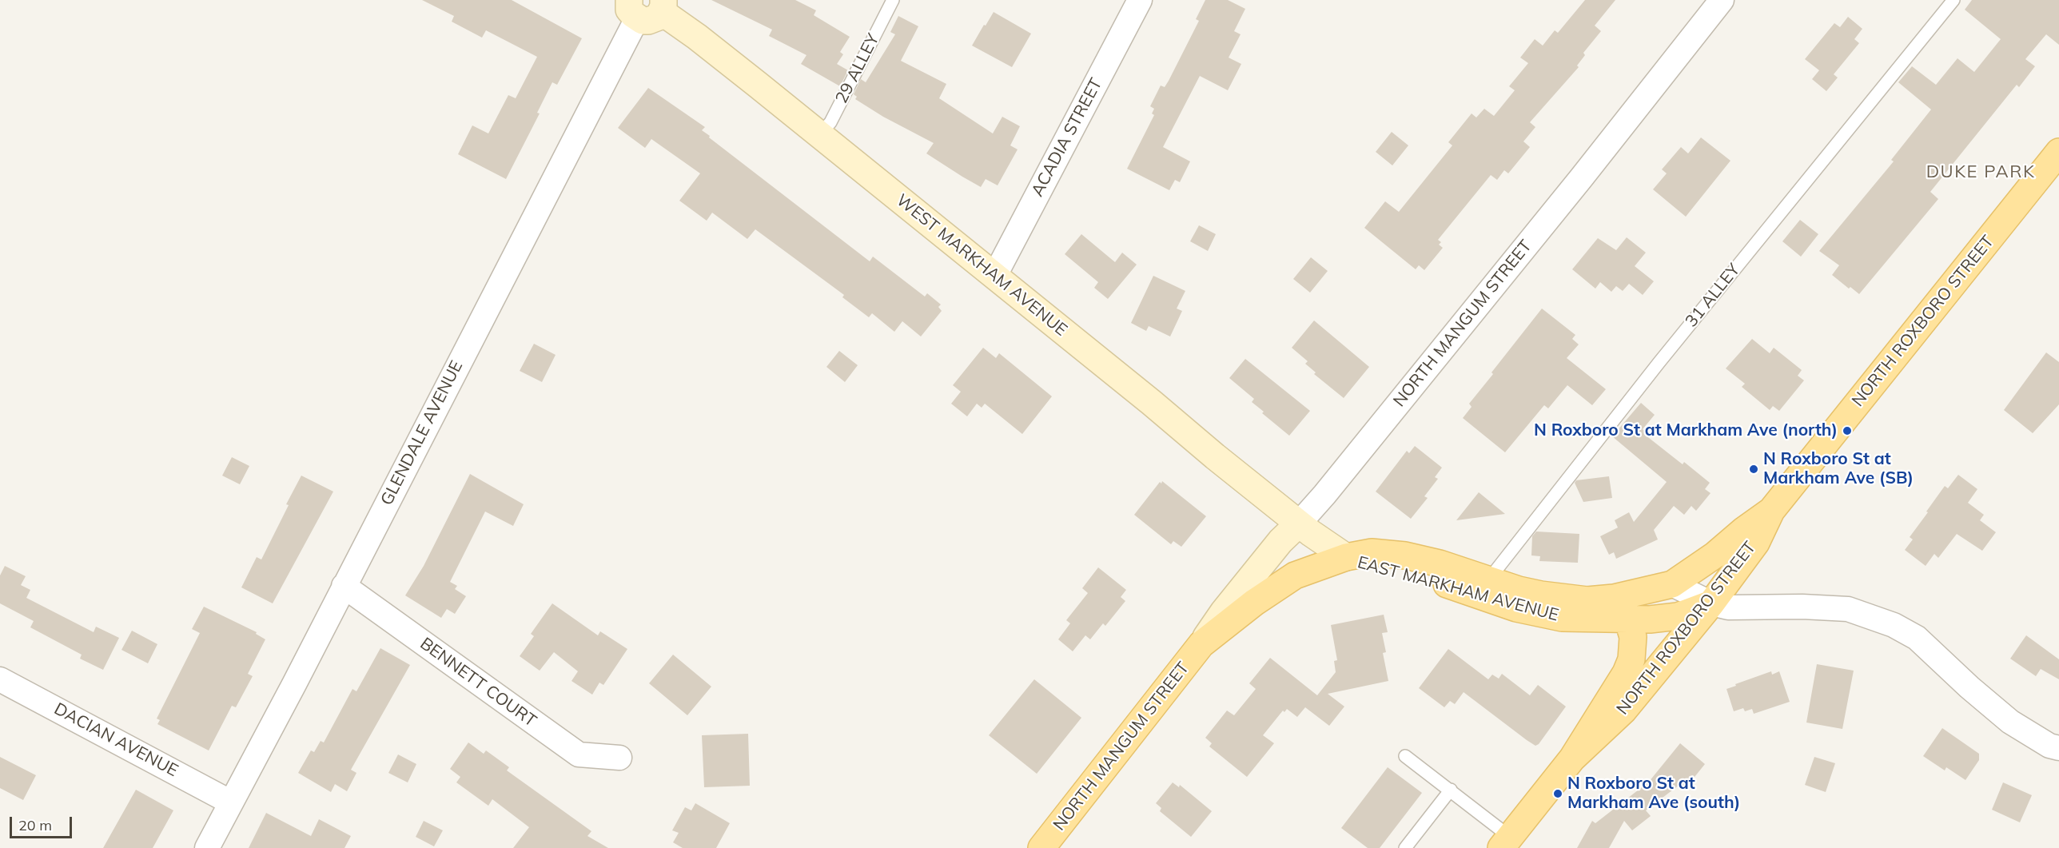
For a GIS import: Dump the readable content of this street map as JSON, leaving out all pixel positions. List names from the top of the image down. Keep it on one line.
{"streets":{"main road":["NORTH ROXBORO STREET","NORTH MANGUM STREET","EAST MARKHAM AVENUE"],"street":["ACADIA STREET","WEST MARKHAM AVENUE","GLENDALE AVENUE","BENNETT COURT","DACIAN AVENUE"],"lane":["29 ALLEY","31 ALLEY"]},"crossings":[["29 ALLEY","WEST MARKHAM AVENUE"],["ACADIA STREET","WEST MARKHAM AVENUE"],["WEST MARKHAM AVENUE","NORTH MANGUM STREET"],["WEST MARKHAM AVENUE","GLENDALE AVENUE"],["WEST MARKHAM AVENUE","EAST MARKHAM AVENUE"],["31 ALLEY","EAST MARKHAM AVENUE"],["NORTH ROXBORO STREET","EAST MARKHAM AVENUE"],["NORTH MANGUM STREET","EAST MARKHAM AVENUE"],["GLENDALE AVENUE","BENNETT COURT"],["GLENDALE AVENUE","DACIAN AVENUE"]],"districts":["DUKE PARK"],"places":["N Roxboro St at Markham Ave (north)","N Roxboro St at Markham Ave (SB)","N Roxboro St at Markham Ave (south)"],"scale_bar":"20 m"}
